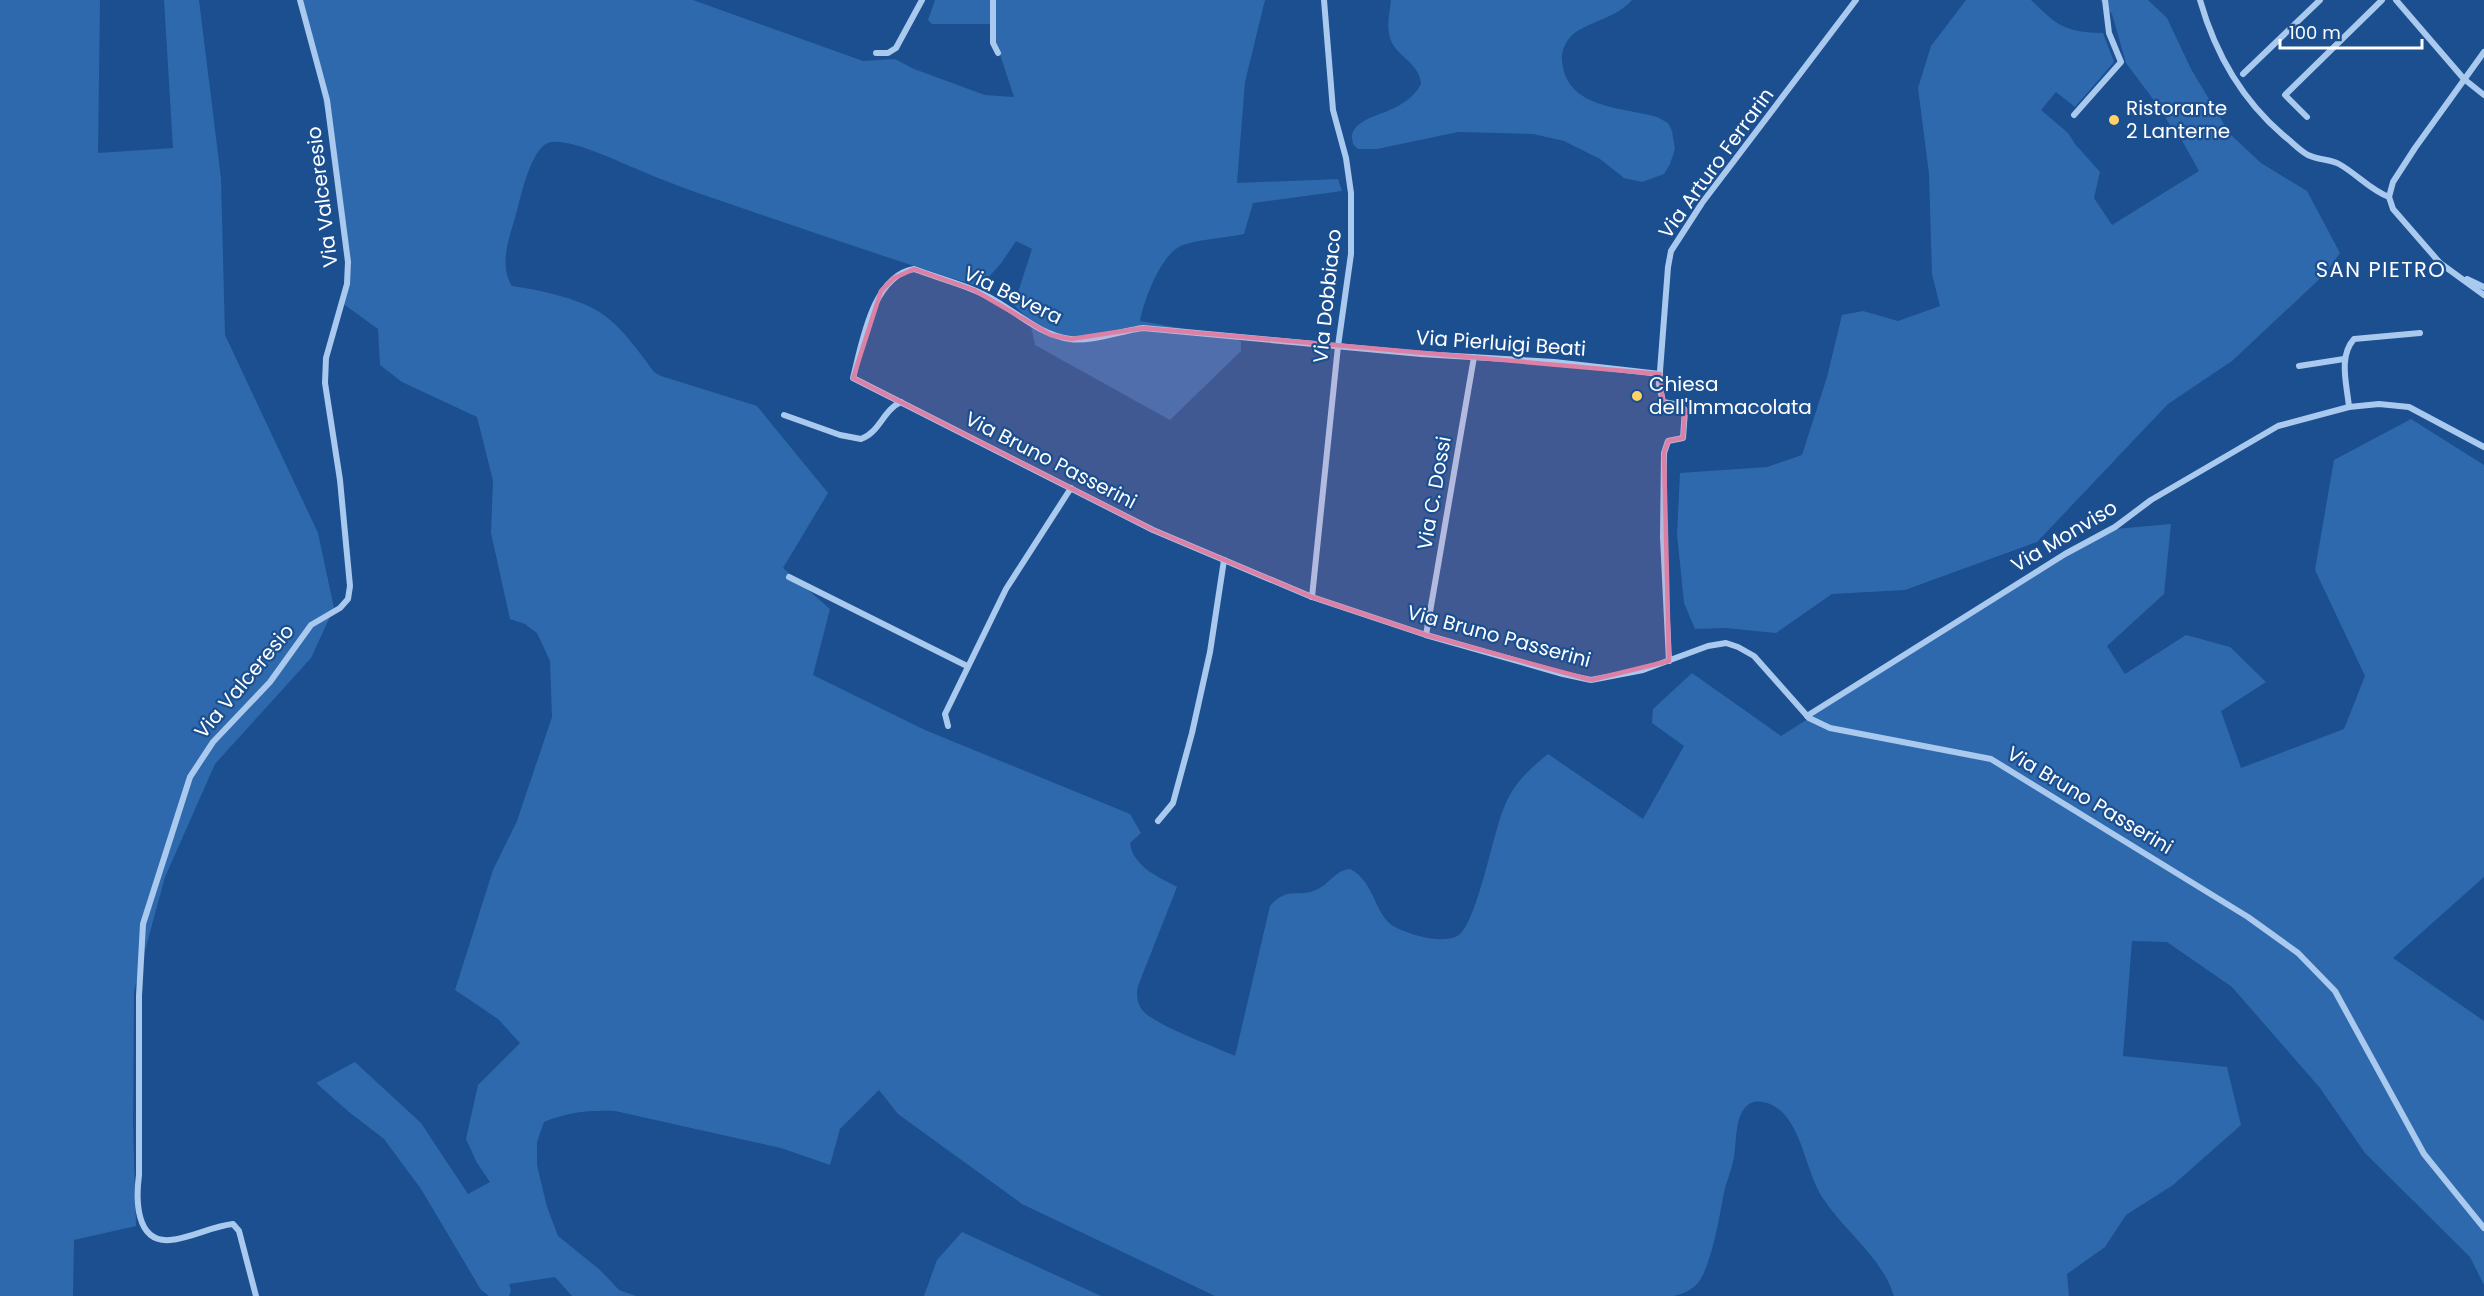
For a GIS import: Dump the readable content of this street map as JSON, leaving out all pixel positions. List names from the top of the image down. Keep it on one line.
{"streets":{"street":["Via Arturo Ferrarin","Via Valceresio","Via Bevera","Via Dobbiaco","Via Pierluigi Beati","Via Bruno Passerini","Via C. Dossi","Via Monviso"]},"crossings":[["Via Arturo Ferrarin","Via Pierluigi Beati"],["Via Arturo Ferrarin","Via Bruno Passerini"],["Via Bevera","Via Dobbiaco"],["Via Bevera","Via Pierluigi Beati"],["Via Bevera","Via Bruno Passerini"],["Via Dobbiaco","Via Pierluigi Beati"],["Via Dobbiaco","Via Bruno Passerini"],["Via Pierluigi Beati","Via C. Dossi"],["Via Bruno Passerini","Via C. Dossi"],["Via Bruno Passerini","Via Monviso"]],"districts":["SAN PIETRO"],"places":["Ristorante 2 Lanterne","Chiesa dell'Immacolata"],"scale_bar":"100 m"}
